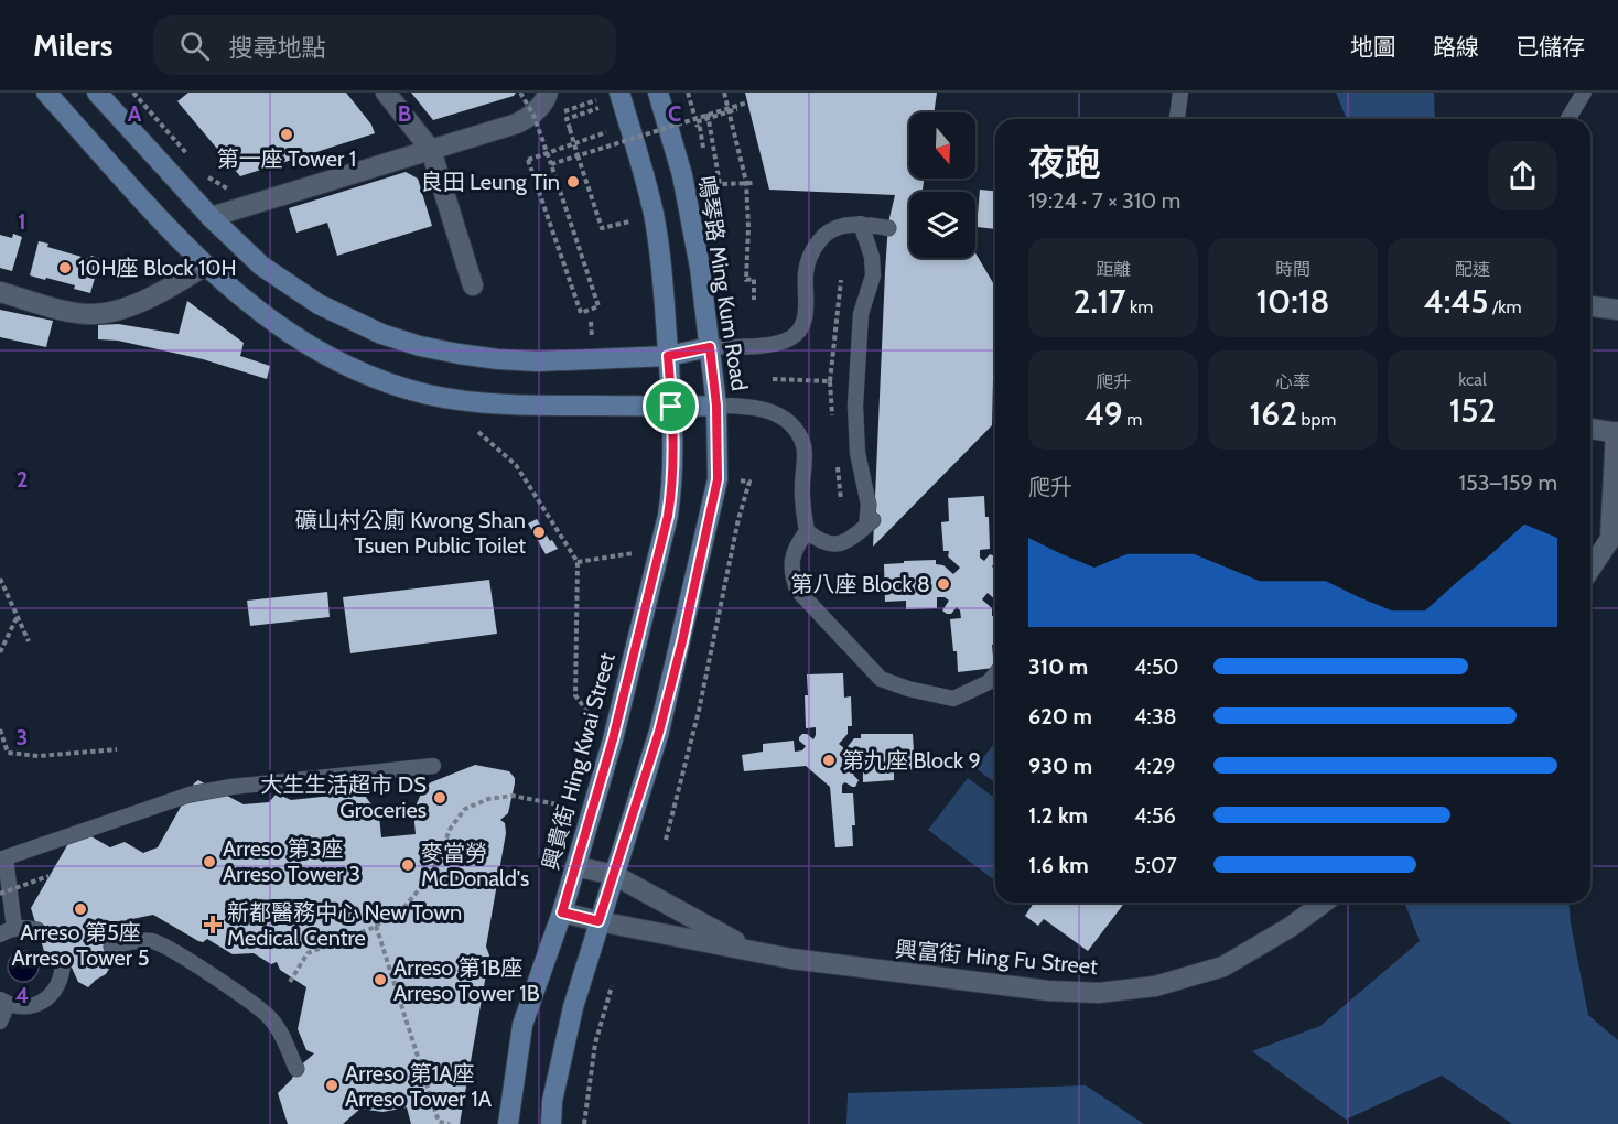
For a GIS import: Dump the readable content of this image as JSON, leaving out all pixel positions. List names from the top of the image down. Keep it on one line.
{"streets":{"main road":["鳴琴路 Ming Kum Road","興貴街 Hing Kwai Street"],"street":["興富街 Hing Fu Street"]},"crossings":[["興貴街 Hing Kwai Street","興富街 Hing Fu Street"]],"places":{"other":["第一座 Tower 1","良田 Leung Tin","10H座 Block 10H","礦山村公廁 Kwong Shan Tsuen Public Toilet","第八座 Block 8","第九座 Block 9","大生生活超市 DS Groceries","Arreso 第3座 Arreso Tower 3","麥當勞 McDonald's","Arreso 第5座 Arreso Tower 5","Arreso 第1B座 Arreso Tower 1B","Arreso 第1A座 Arreso Tower 1A"],"health":["新都醫務中心 New Town Medical Centre"]},"north":"bottom","page":{"header":"Milers","search":"搜尋地點","nav":["地圖","路線","已儲存"],"heading":["夜跑","19:24 · 7 × 310 m"],"stats":[["距離","2.17 km"],["時間","10:18"],["配速","4:45 /km"],["爬升","49 m"],["心率","162 bpm"],["kcal","152"]],"chart":["爬升","153–159 m"],"list":[{"name":"310 m","note":"4:50"},{"name":"620 m","note":"4:38"},{"name":"930 m","note":"4:29"},{"name":"1.2 km","note":"4:56"},{"name":"1.6 km","note":"5:07"}]},"grid":{"columns":["A","B","C"],"rows":["1","2","3","4"]}}
